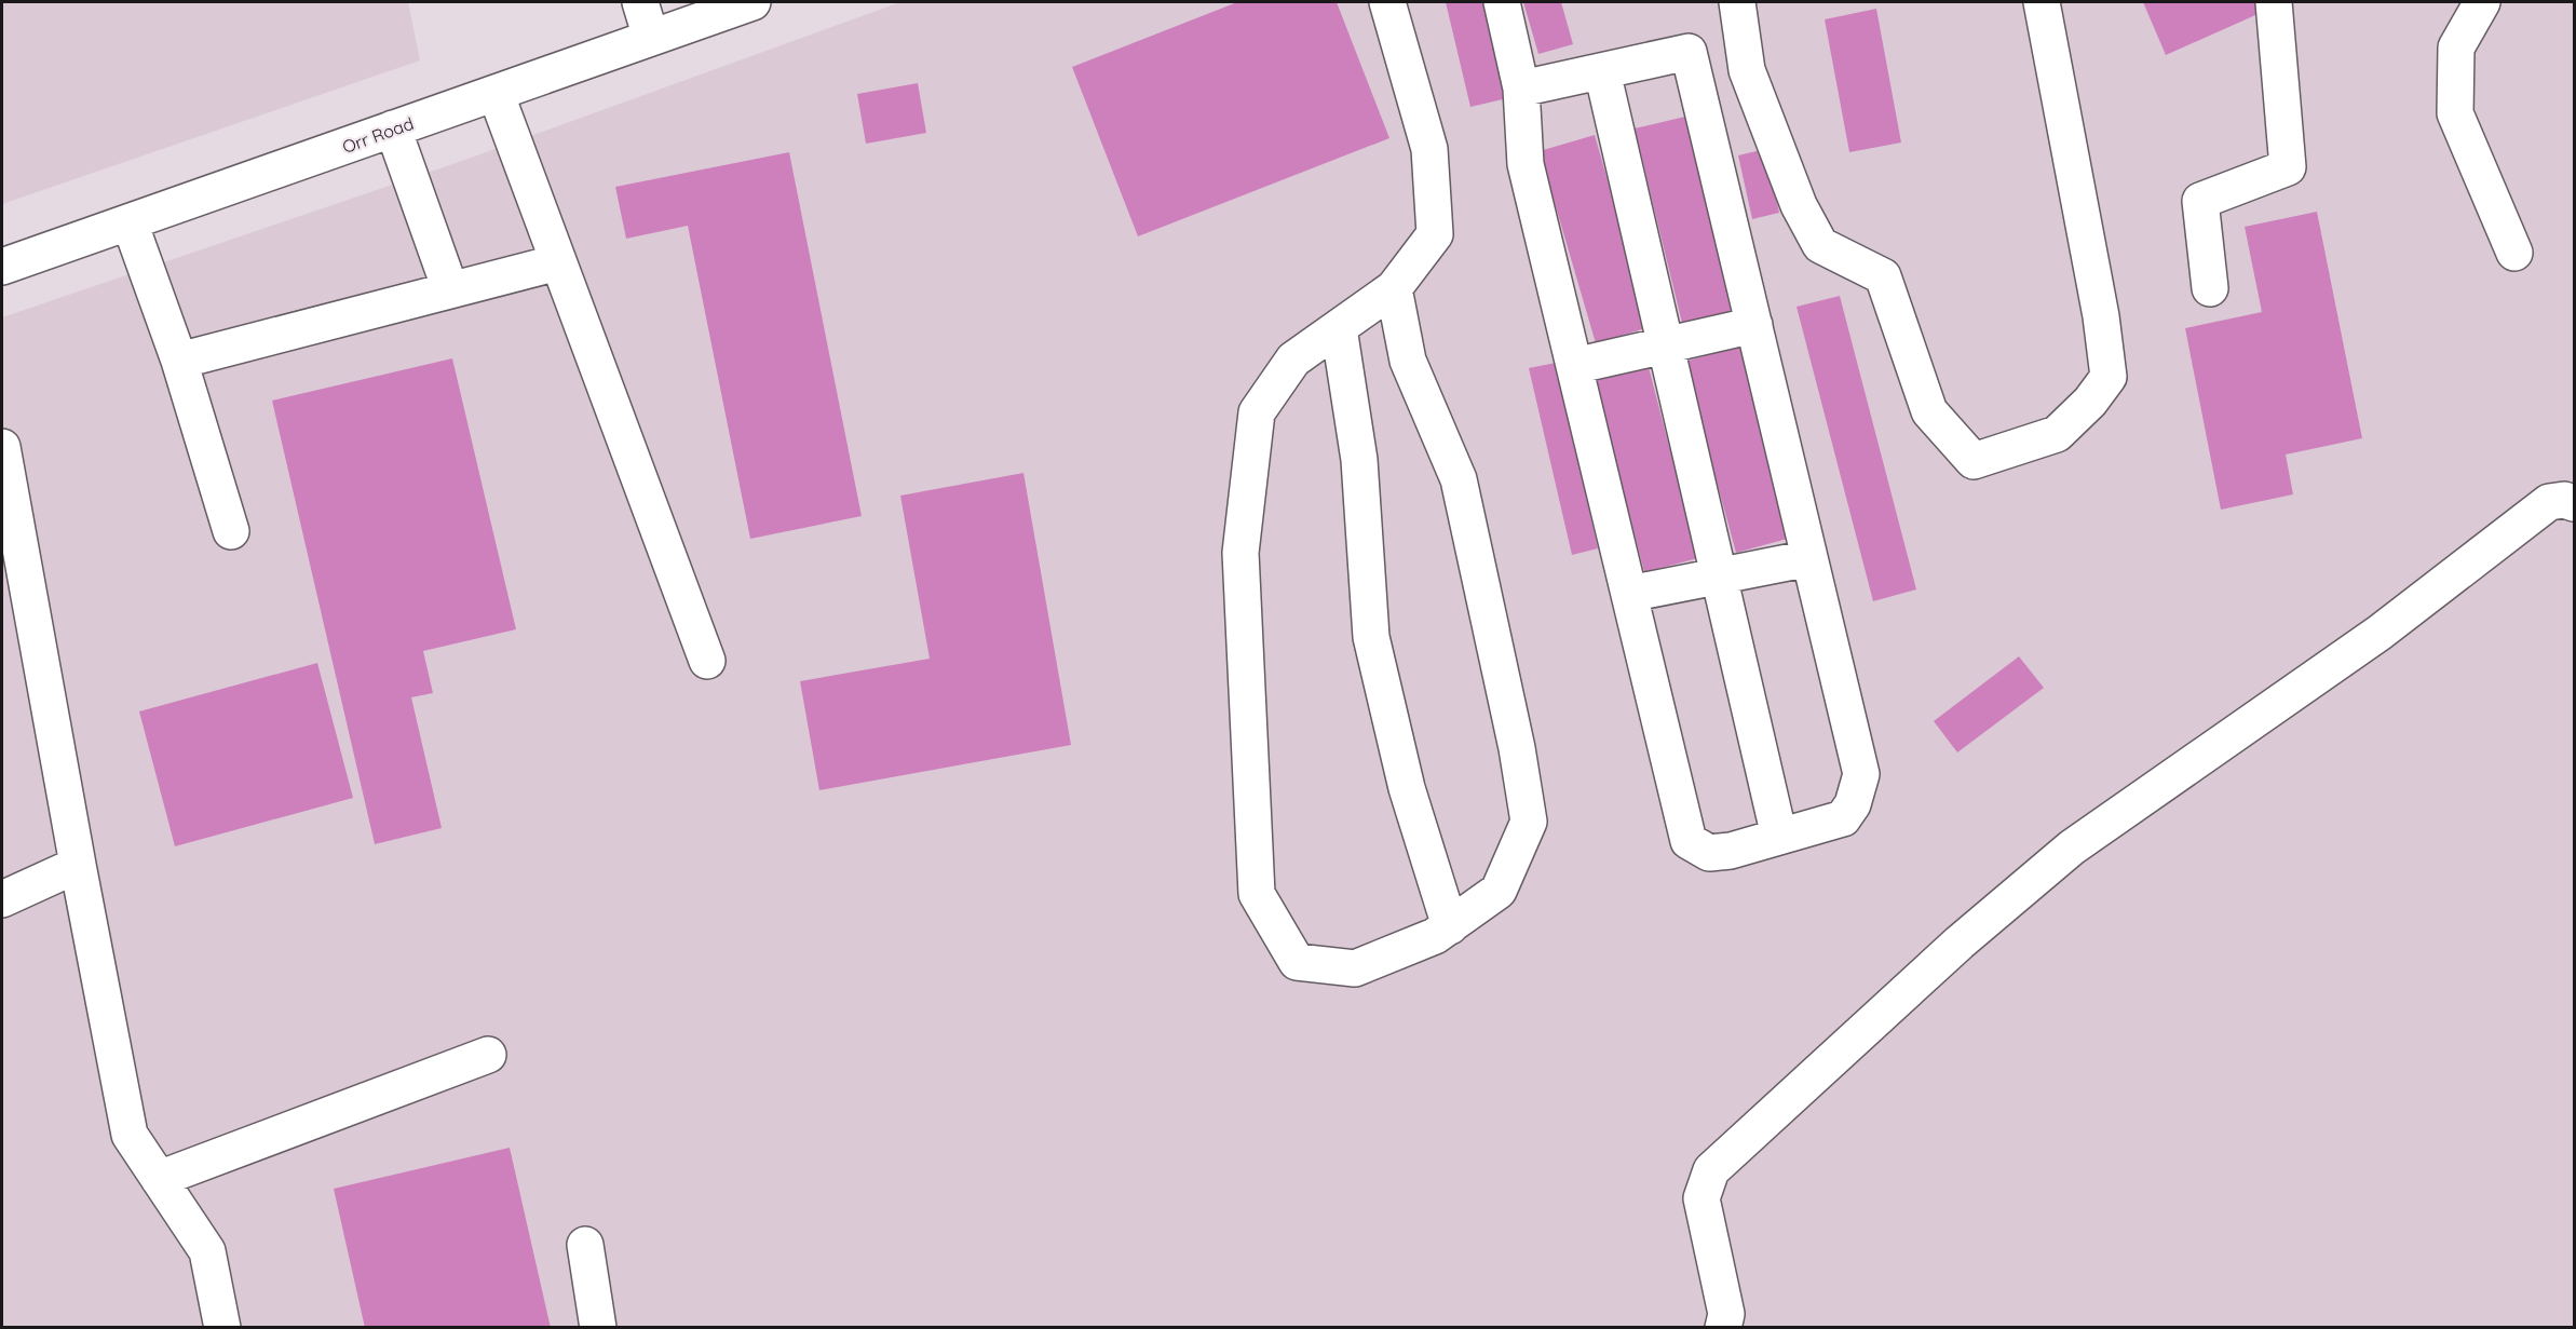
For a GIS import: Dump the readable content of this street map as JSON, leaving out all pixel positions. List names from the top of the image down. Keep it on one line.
{"streets":{"street":["Orr Road"]}}
